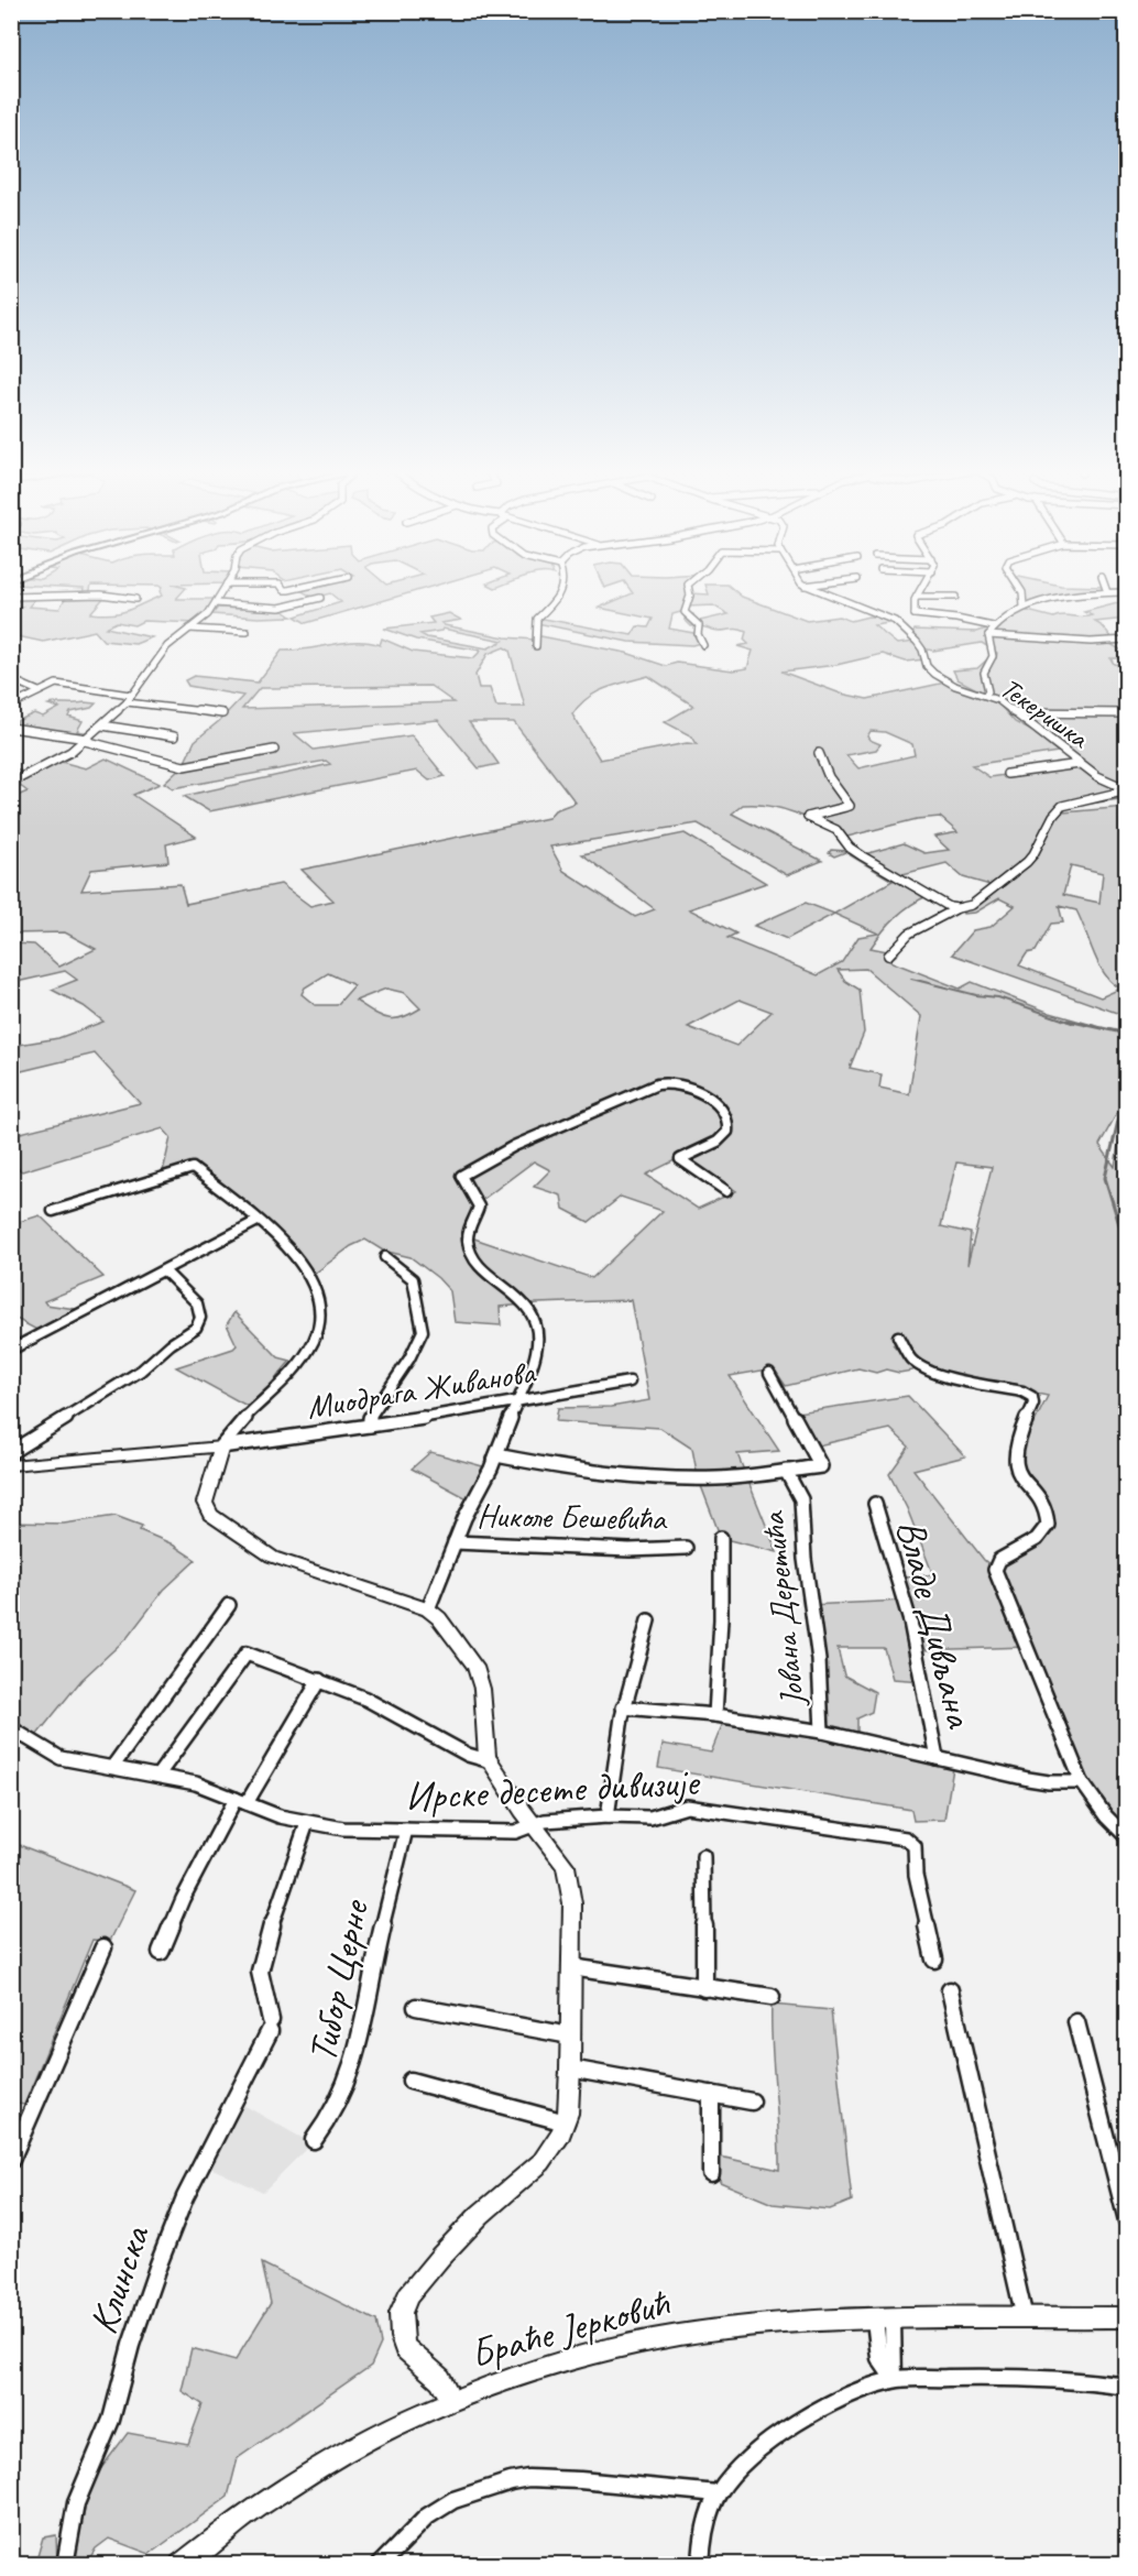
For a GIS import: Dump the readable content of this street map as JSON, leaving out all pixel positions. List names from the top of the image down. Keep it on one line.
{"streets":{"street":["Текеришка","Миодрага Живанова","Николе Бешевића","Јована Деретића","Владе Дивљана","Ирске десете дивизије","Тибор Церне","Клинска","Браће Јерковић"]},"crossings":[["Ирске десете дивизије","Тибор Церне"],["Ирске десете дивизије","Клинска"]]}
